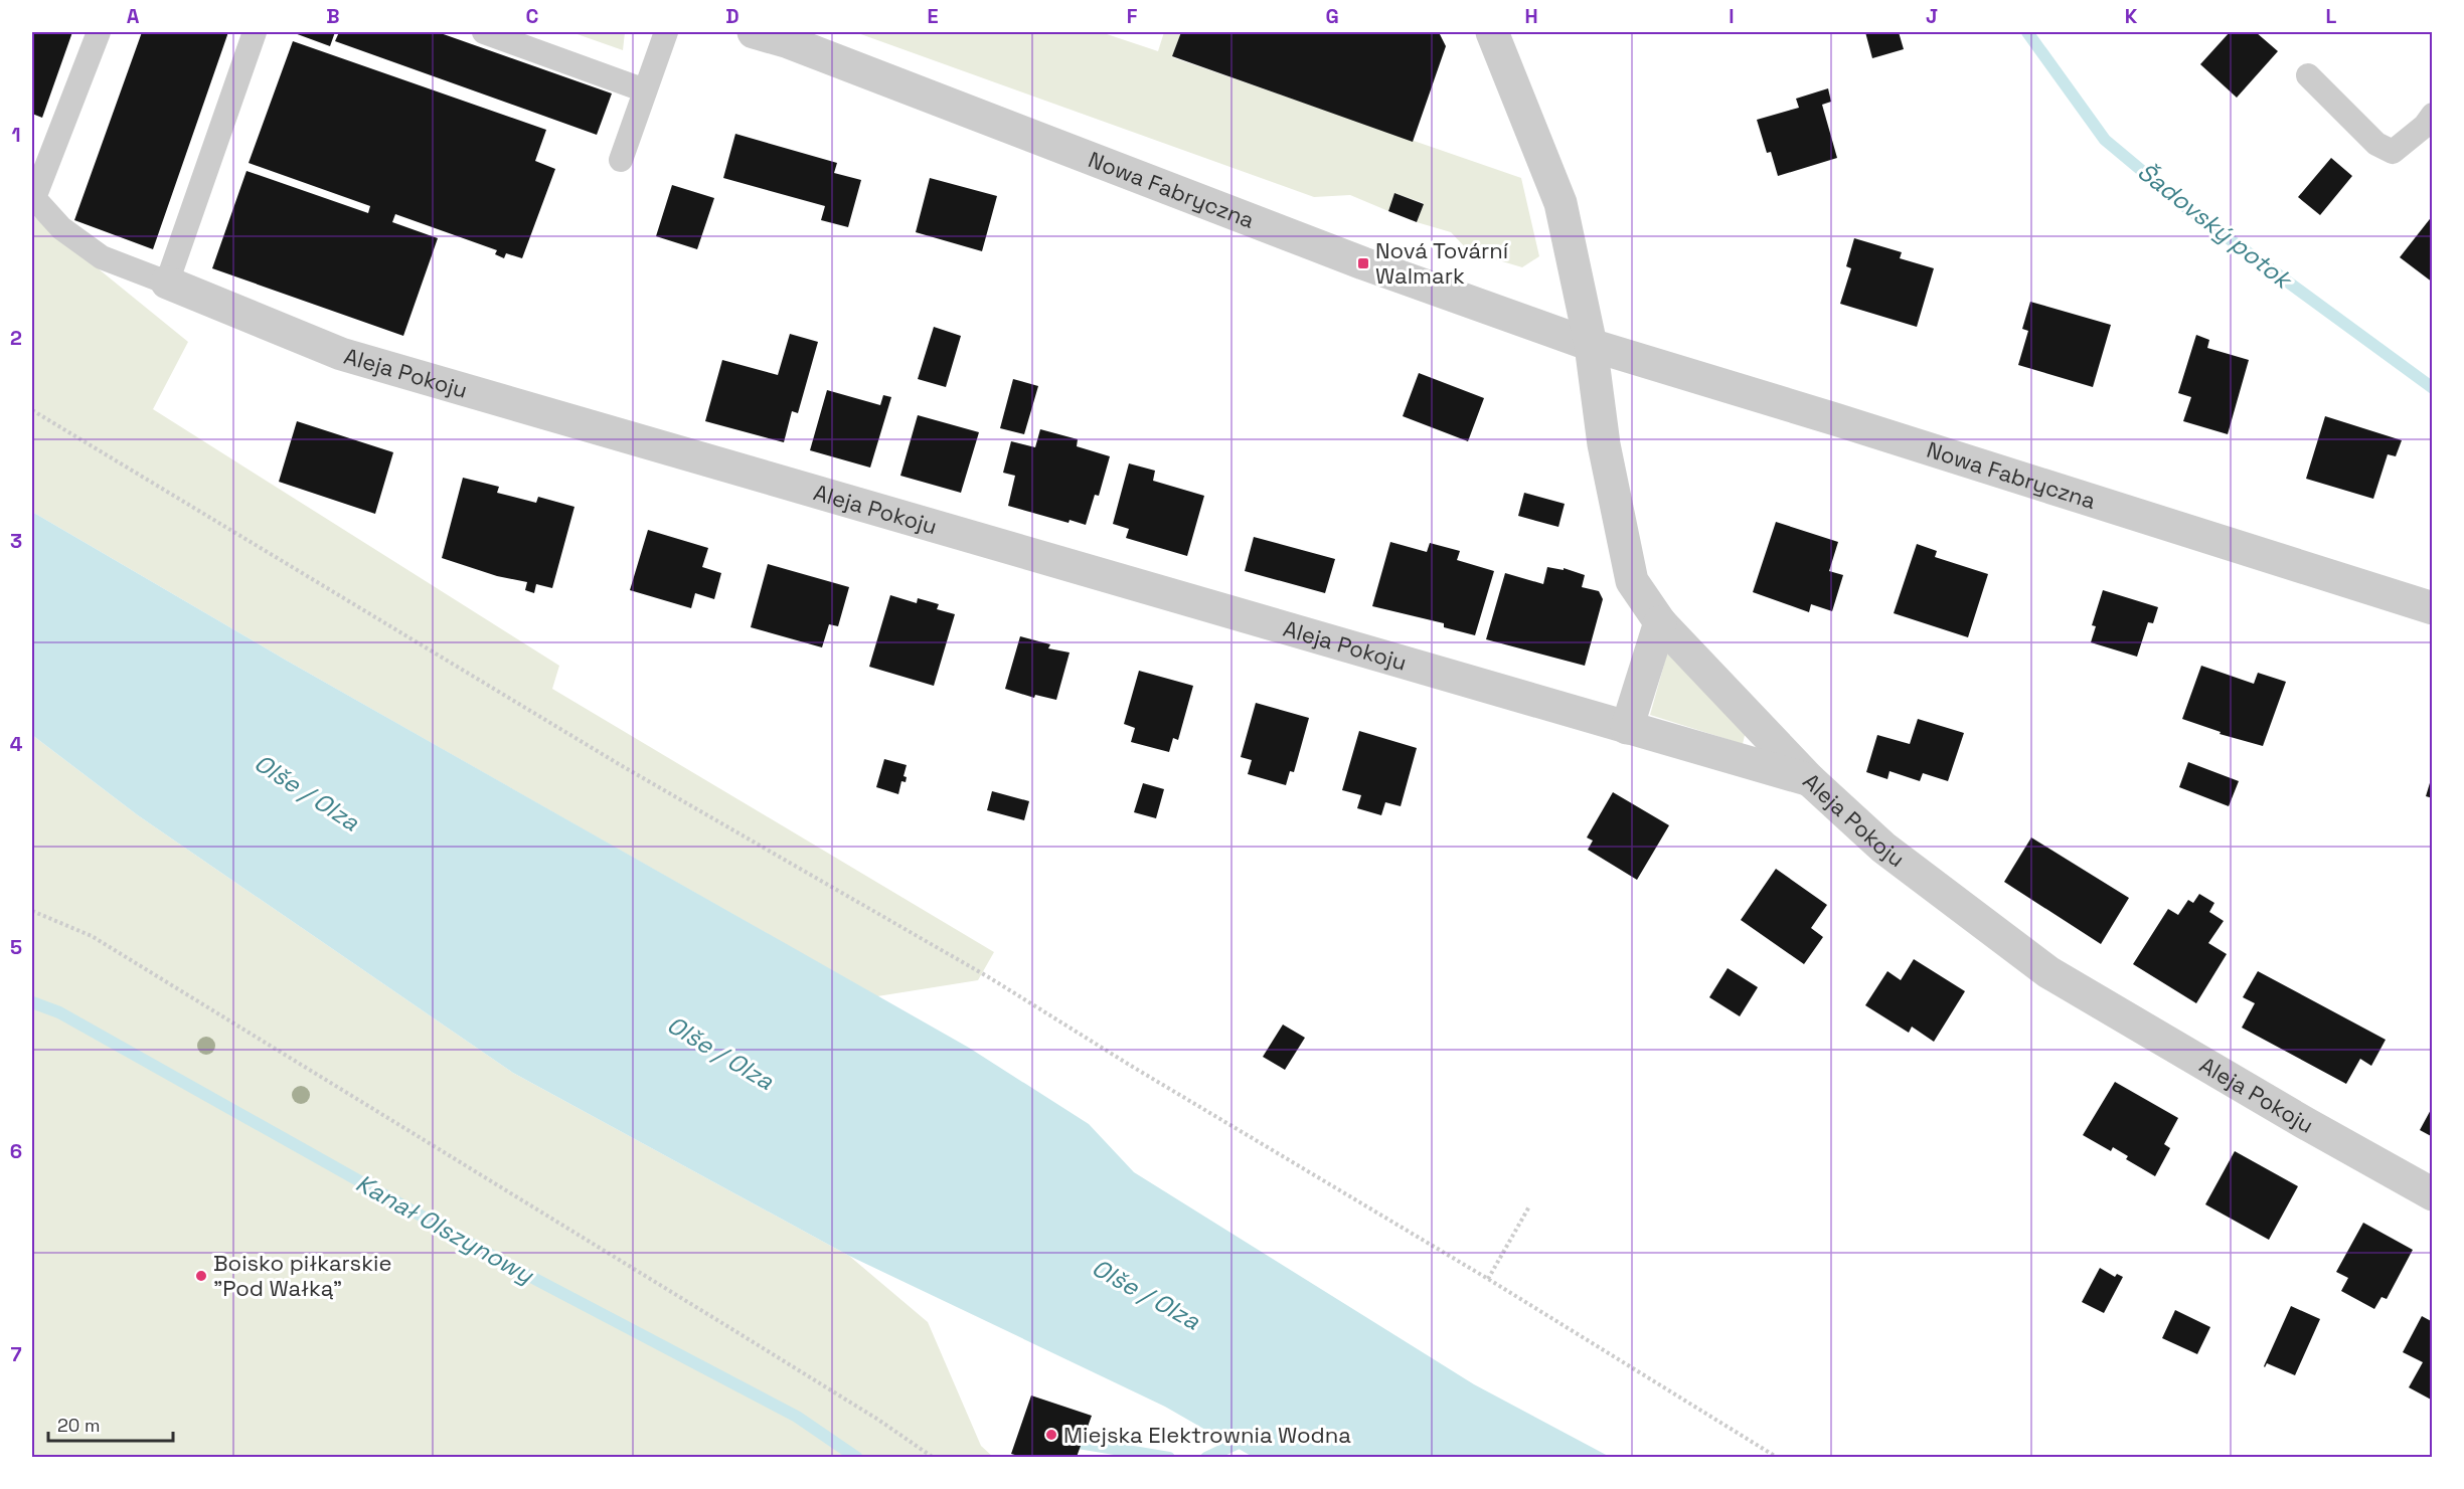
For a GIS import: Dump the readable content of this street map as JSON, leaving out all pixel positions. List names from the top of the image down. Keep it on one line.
{"streets":{"street":["Nowa Fabryczna","Aleja Pokoju"]},"water":["Šadovský potok","Olše / Olza","Kanał Olszynowy"],"places":{"transit":["Nová Tovární Walmark"],"other":["Boisko piłkarskie \"Pod Wałką\"","Miejska Elektrownia Wodna"]},"scale_bar":"20 m","grid":{"columns":["A","B","C","D","E","F","G","H","I","J","K","L"],"rows":["1","2","3","4","5","6","7"]}}
